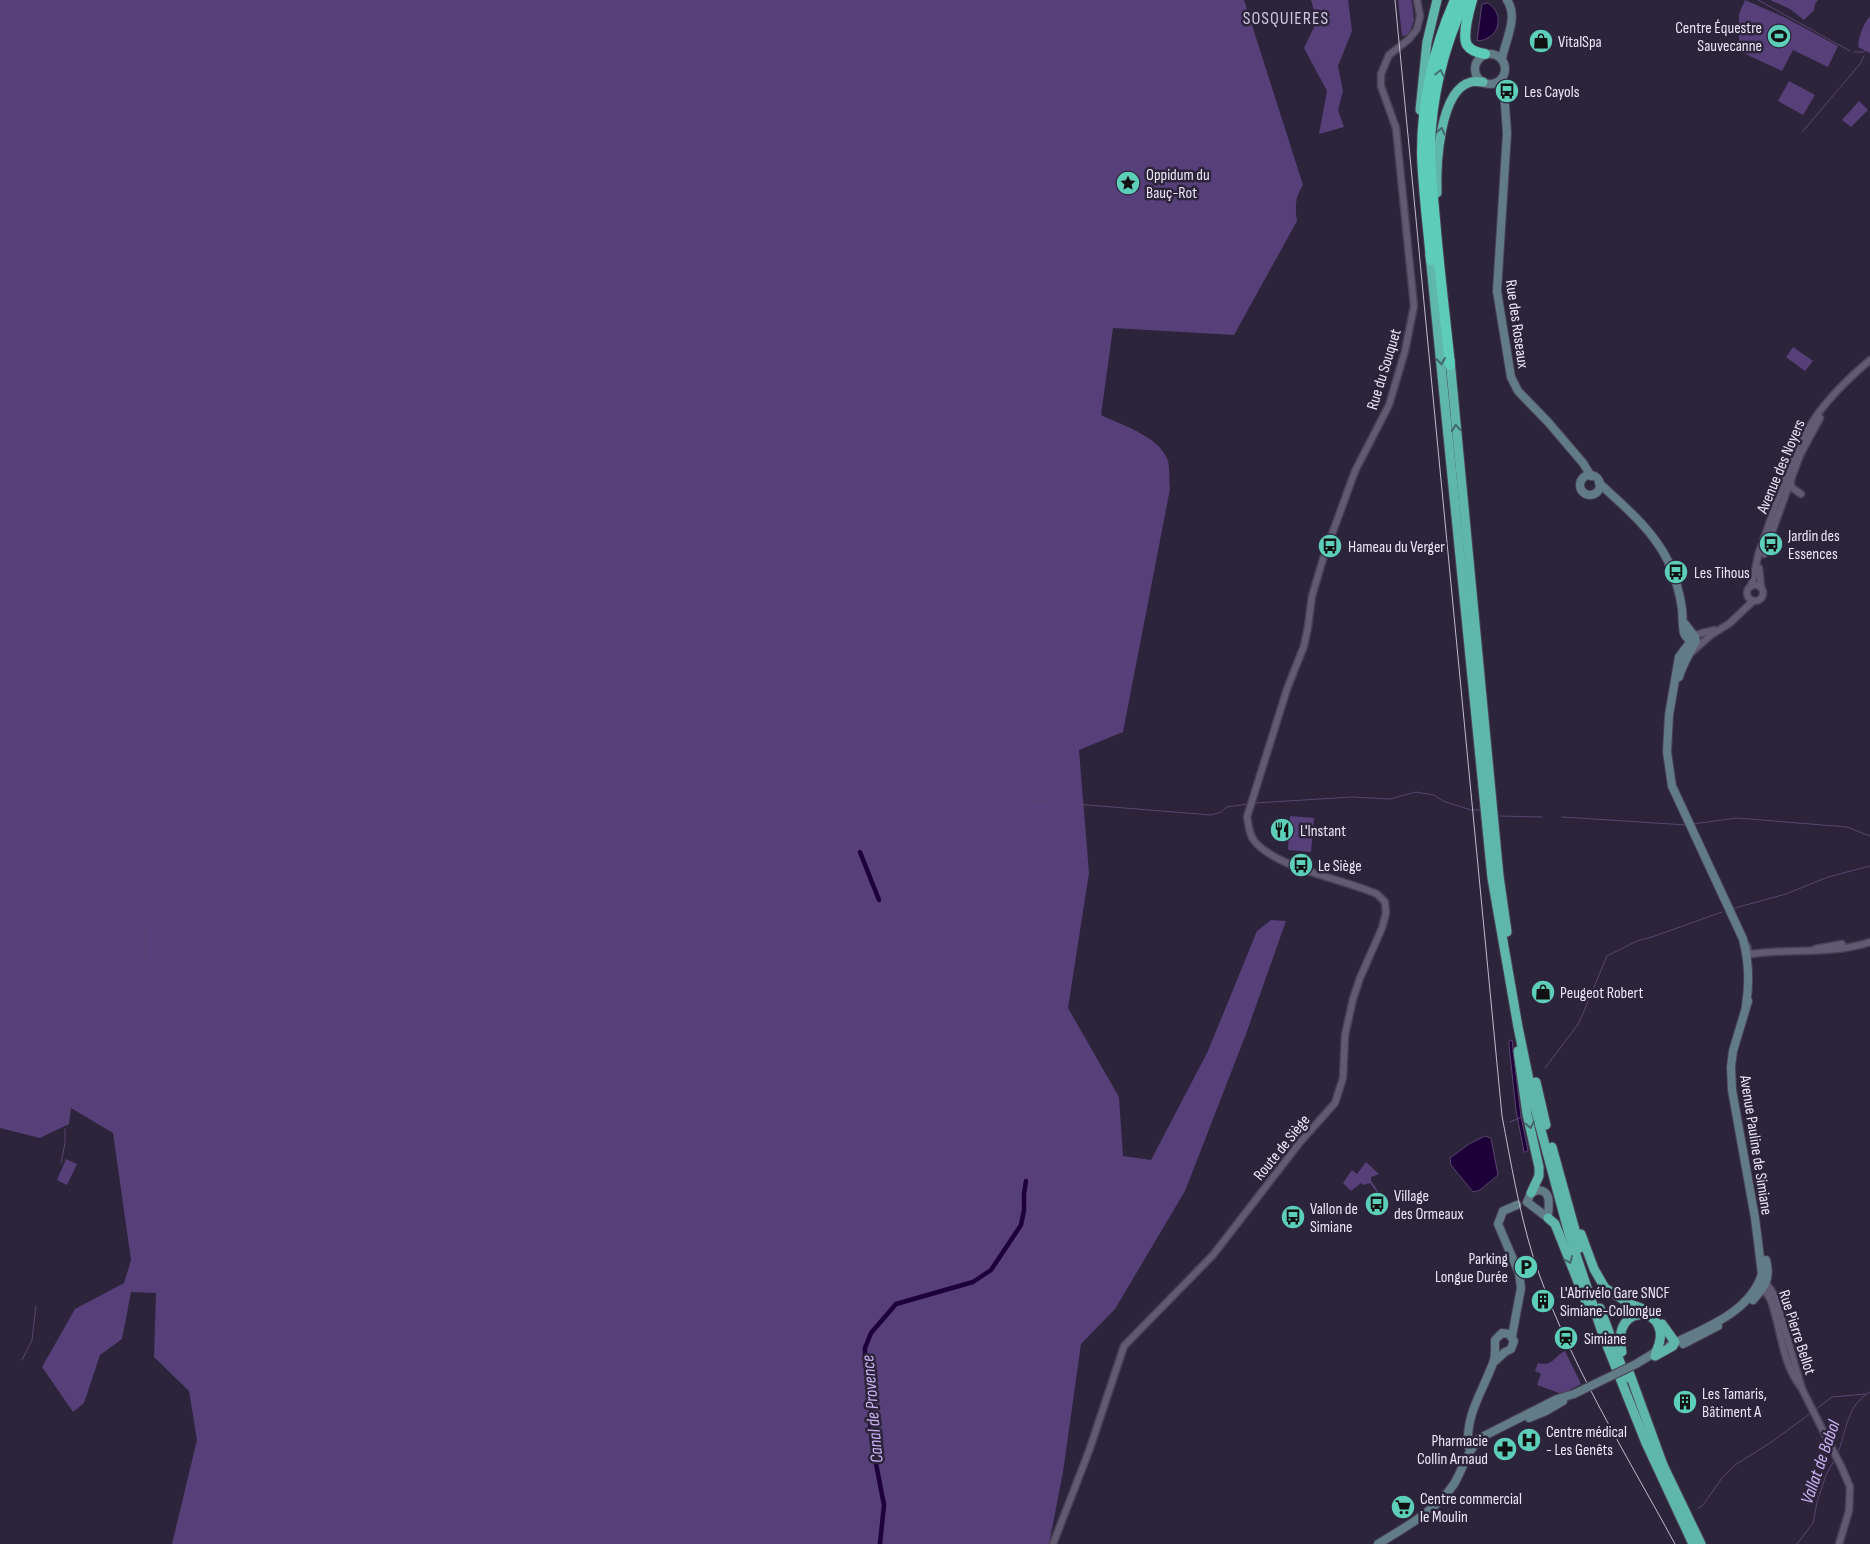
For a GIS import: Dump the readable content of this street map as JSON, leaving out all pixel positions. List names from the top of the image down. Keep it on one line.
{"streets":{"main road":["Rue des Roseaux","Avenue Pauline de Simiane"],"street":["Rue du Souquet","Avenue des Noyers","Route de Siège","Rue Pierre Bellot"]},"crossings":[["Rue des Roseaux","Avenue Pauline de Simiane"],["Rue du Souquet","Route de Siège"],["Avenue Pauline de Simiane","Rue Pierre Bellot"]],"districts":["SOSQUIERES"],"water":["Canal de Provence","Vallat de Babol"],"places":{"sports":["Centre Équestre Sauvecanne"],"shop":["VitalSpa","Peugeot Robert"],"bus stop":["Les Cayols","Jardin des Essences","Hameau du Verger","Les Tihous","Le Siège","Village des Ormeaux","Vallon de Simiane"],"place":["Oppidum du Bauç-Rot"],"restaurant":["L'Instant"],"parking":["Parking Longue Durée"],"building":["L'Abrivélo Gare SNCF Simiane-Collongue","Les Tamaris, Bâtiment A"],"station":["Simiane"],"hospital":["Centre médical - Les Genêts"],"pharmacy":["Pharmacie Collin Arnaud"],"supermarket":["Centre commercial le Moulin"]}}
